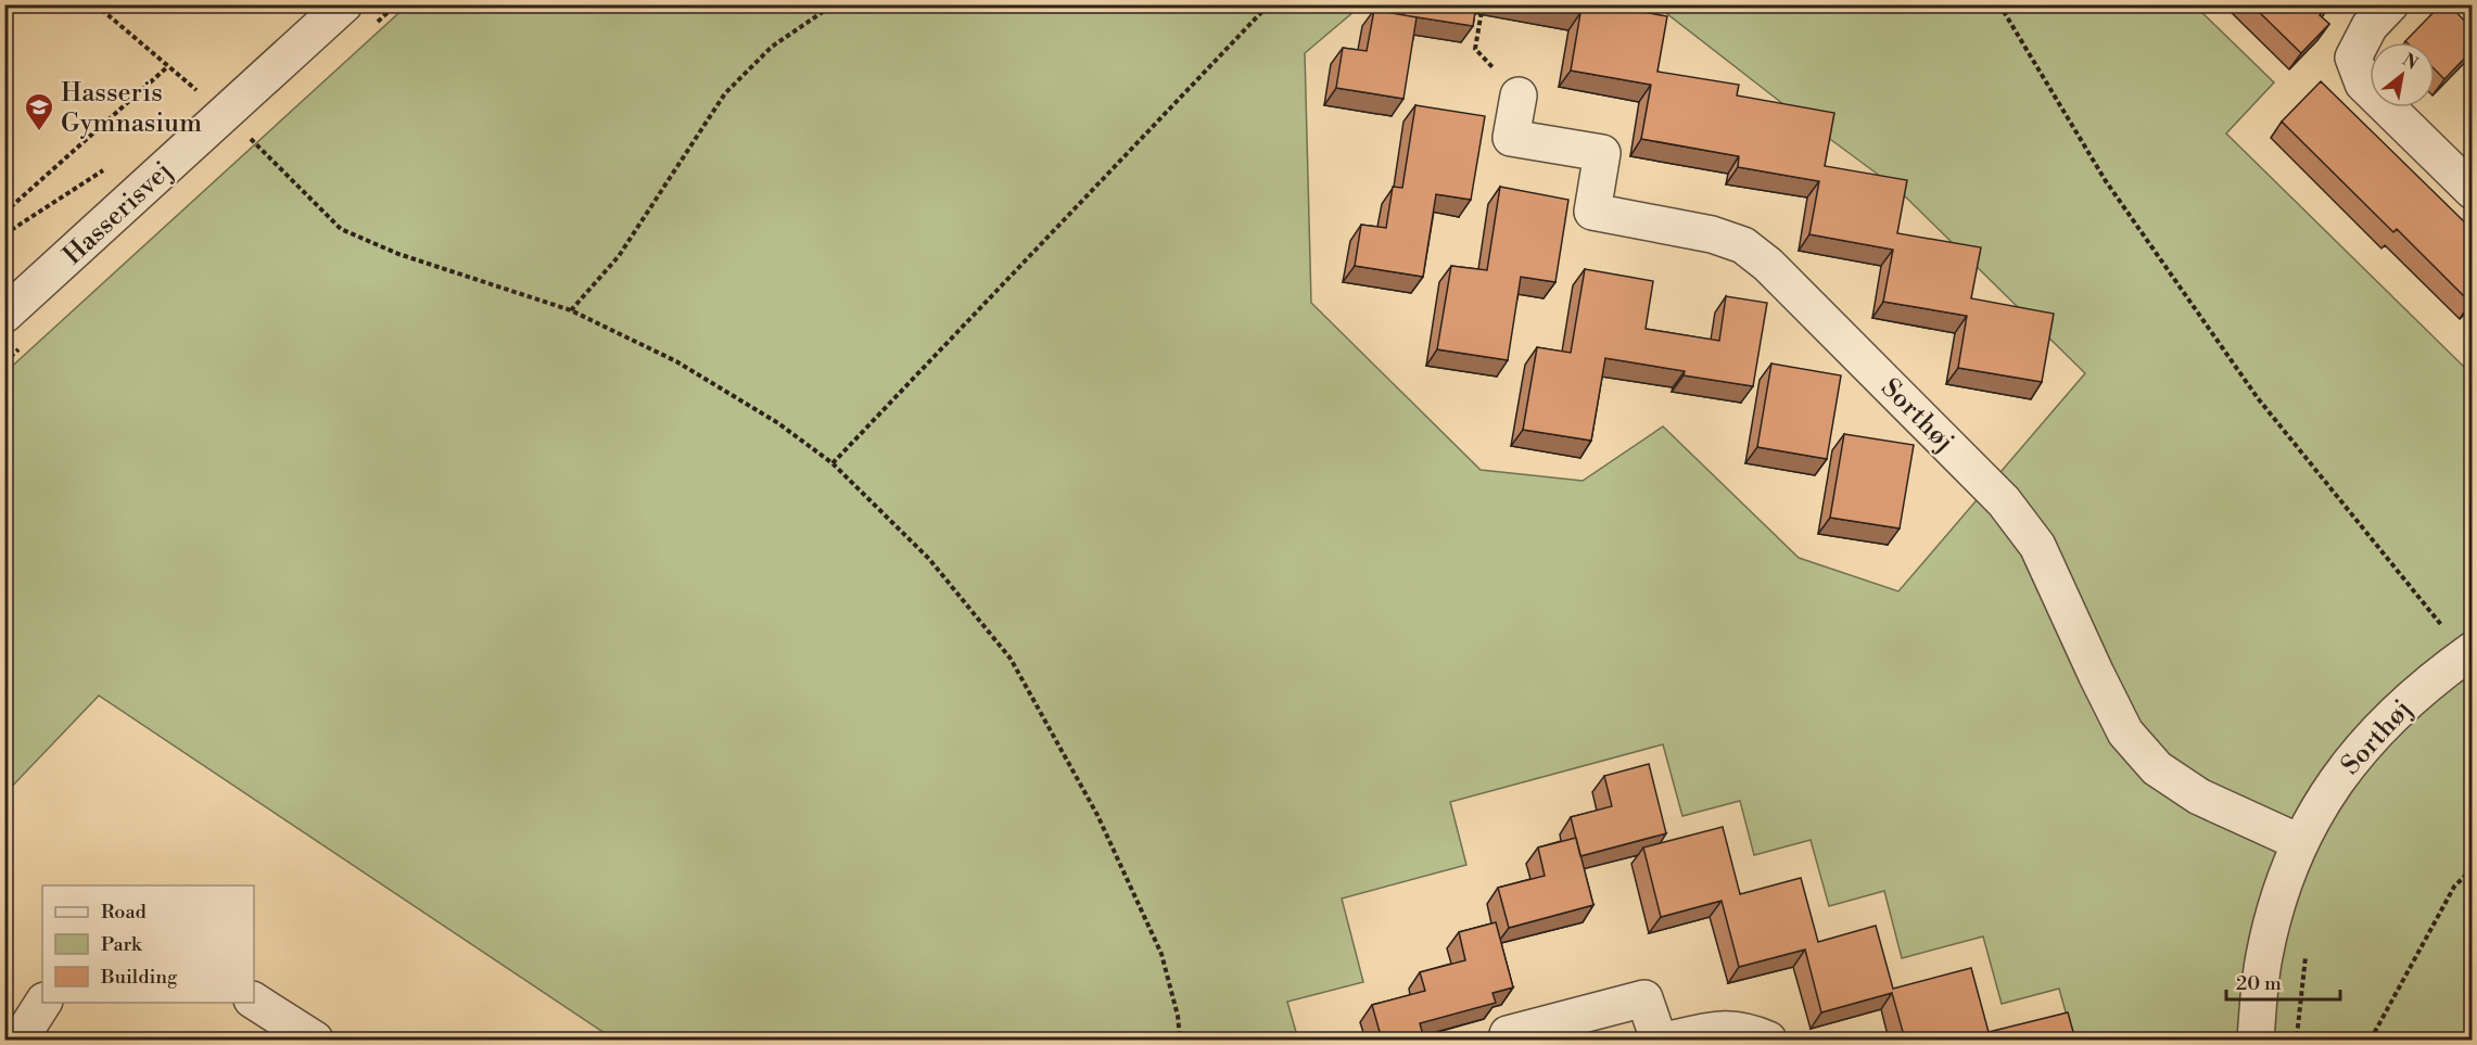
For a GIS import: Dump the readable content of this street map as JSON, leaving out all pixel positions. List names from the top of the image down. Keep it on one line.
{"streets":{"street":["Hasserisvej","Sorthøj"]},"places":{"school or university":["Hasseris Gymnasium"]},"legend":["Road","Park","Building"],"scale_bar":"20 m","north":"top right"}
